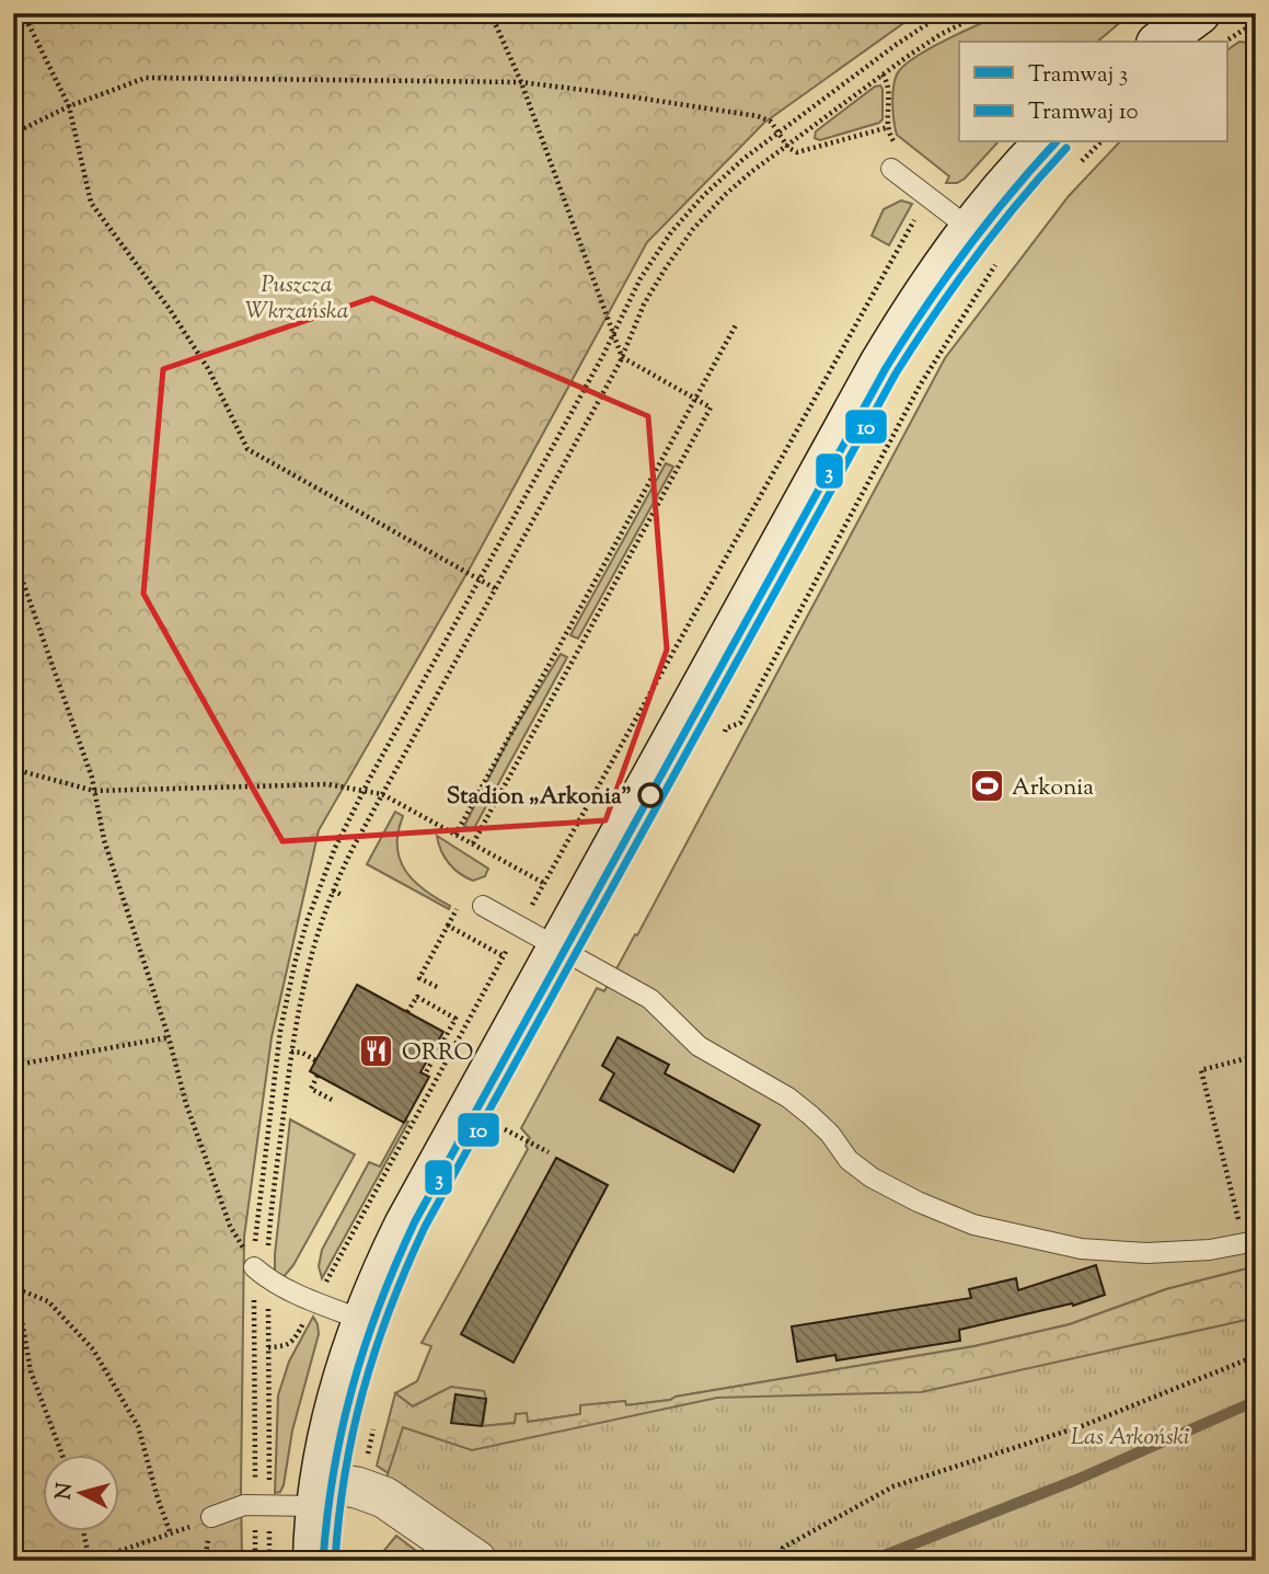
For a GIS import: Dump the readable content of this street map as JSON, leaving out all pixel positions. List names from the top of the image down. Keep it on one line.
{"parks":["Puszcza Wkrzańska","Las Arkoński"],"places":{"sports":["Arkonia"],"other":["Stadion „Arkonia”"],"restaurant":["ORRO"]},"lines":["tram line 3","tram line 10"],"legend":["Tramwaj 3","Tramwaj 10"],"north":"left"}
